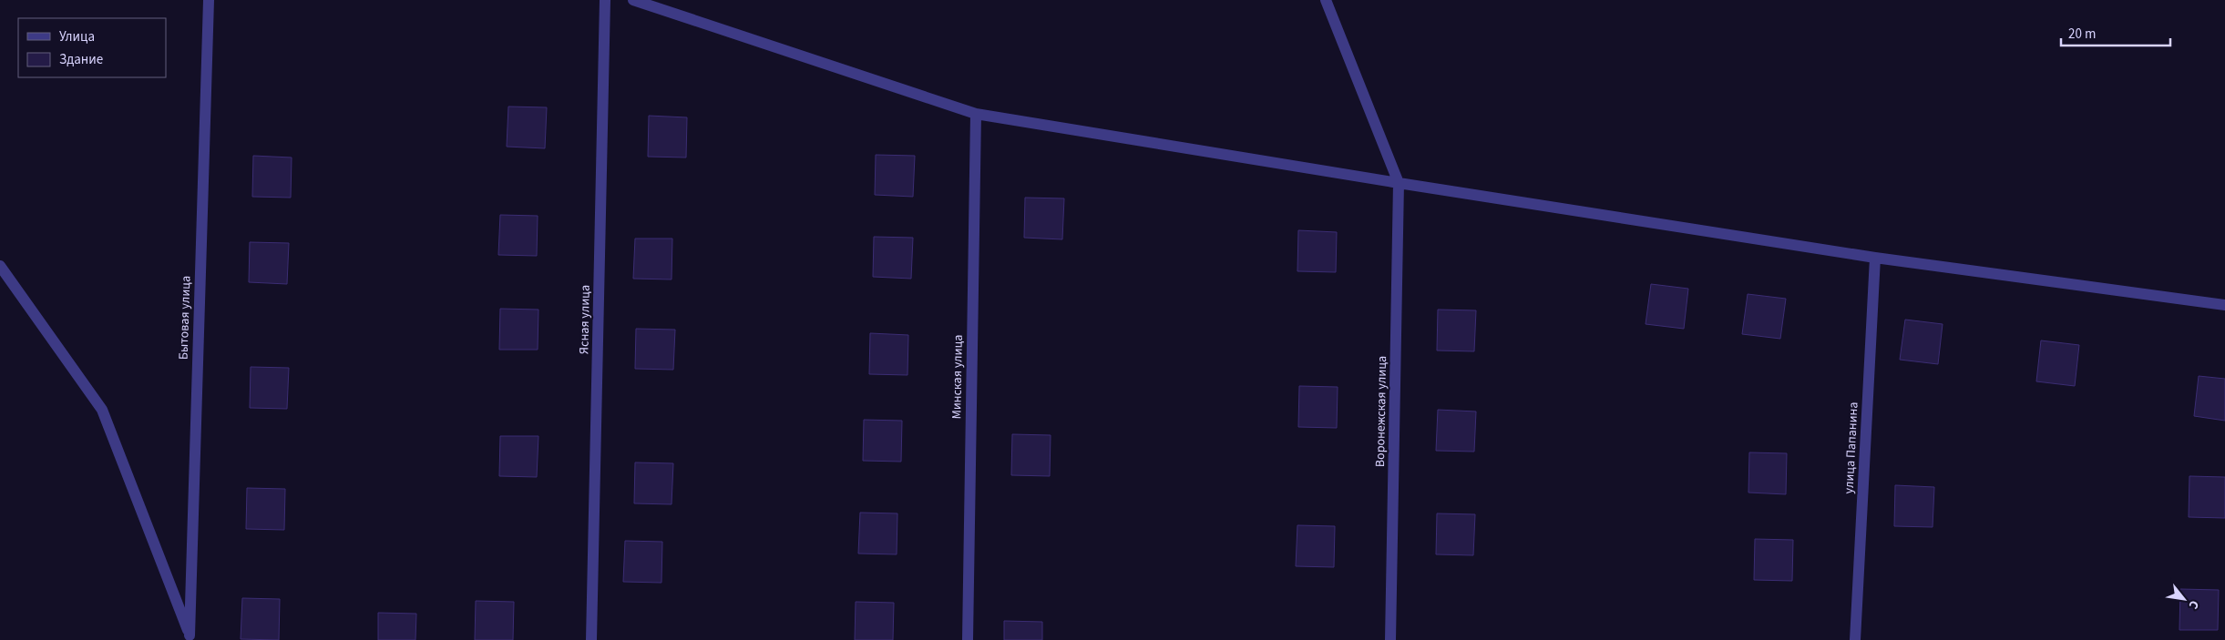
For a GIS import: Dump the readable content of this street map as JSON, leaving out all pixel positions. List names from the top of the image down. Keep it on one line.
{"streets":{"street":["Бытовая улица","Ясная улица","Минская улица","Воронежская улица","улица Папанина"]},"legend":["Улица","Здание"],"scale_bar":"20 m","north":"bottom right"}
